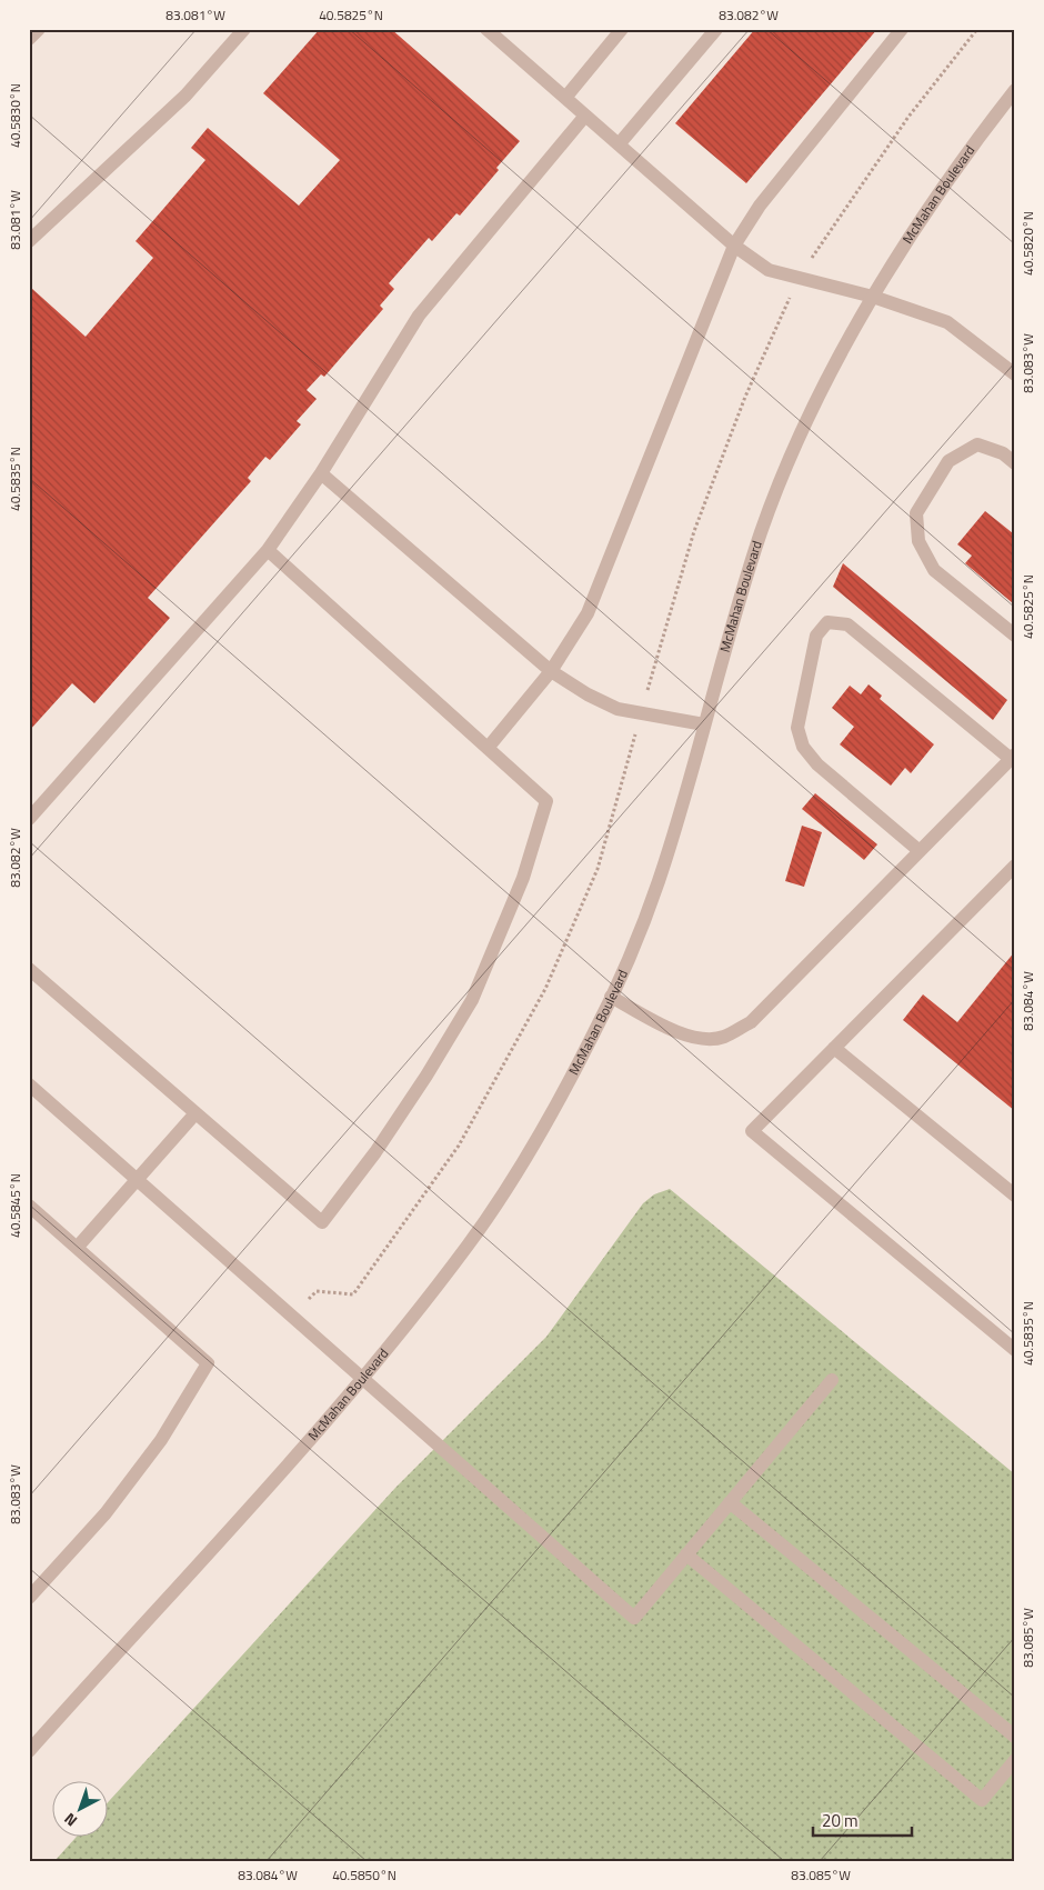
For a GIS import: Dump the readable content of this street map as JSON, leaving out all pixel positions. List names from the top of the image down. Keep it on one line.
{"streets":{"street":["McMahan Boulevard"]},"scale_bar":"20 m","north":"bottom left","coordinates":["83.081°W","40.5825°N","83.082°W","40.5830°N","40.5820°N","83.083°W","40.5835°N","83.084°W","40.5845°N","83.085°W","40.5850°N"]}
